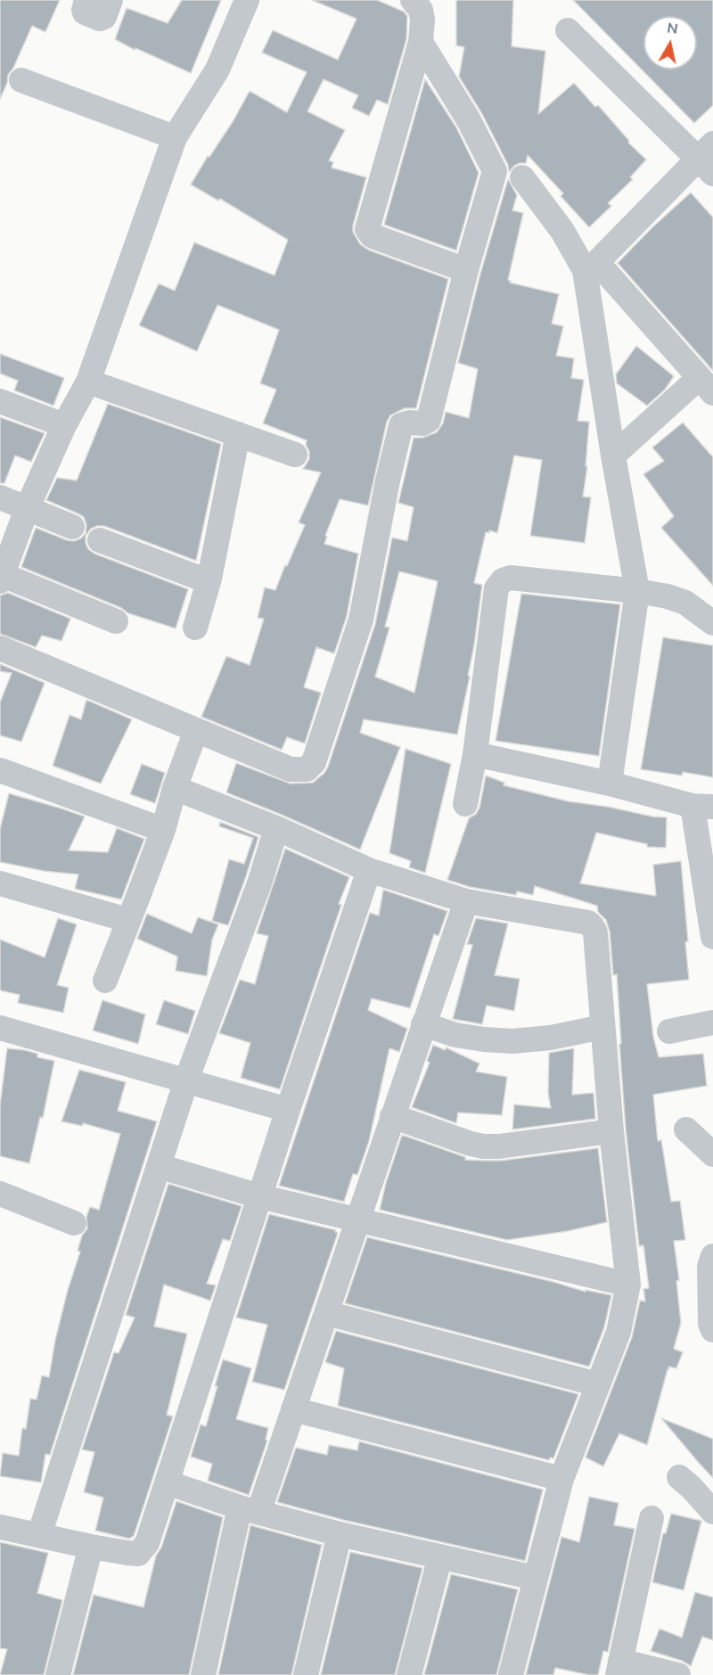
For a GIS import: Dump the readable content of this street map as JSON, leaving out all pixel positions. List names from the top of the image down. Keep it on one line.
{"north":"top"}
